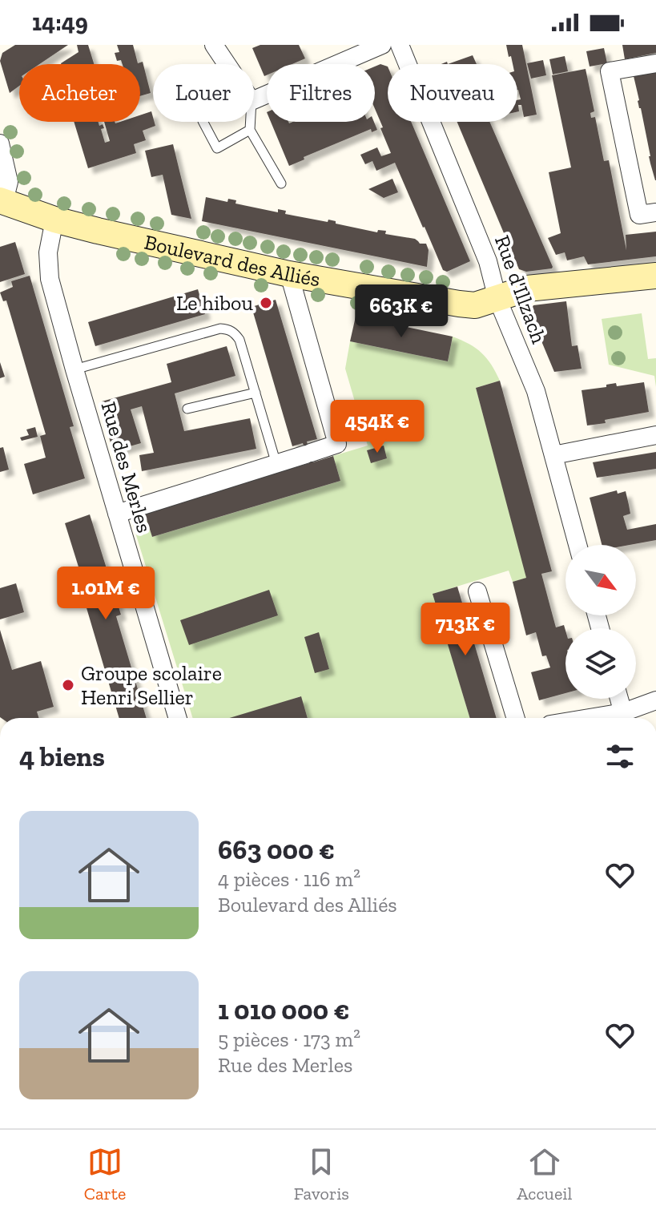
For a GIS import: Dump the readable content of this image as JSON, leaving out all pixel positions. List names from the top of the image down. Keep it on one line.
{"streets":{"main road":["Boulevard des Alliés"],"street":["Rue d'Illzach","Rue des Merles"]},"crossings":[["Boulevard des Alliés","Rue d'Illzach"],["Boulevard des Alliés","Rue des Merles"]],"places":["Le hibou","Groupe scolaire Henri Sellier"],"north":"bottom right","page":{"status":"14:49","chip":["Acheter","Louer","Filtres","Nouveau"],"price":["663K €","454K €","1.01M €","713K €"],"heading":"4 biens","list":[{"name":"663 000 €","note":"4 pièces · 116 m² · Boulevard des Alliés"},{"name":"1 010 000 €","note":"5 pièces · 173 m² · Rue des Merles"}],"tabs":["Carte","Favoris","Accueil"]}}
